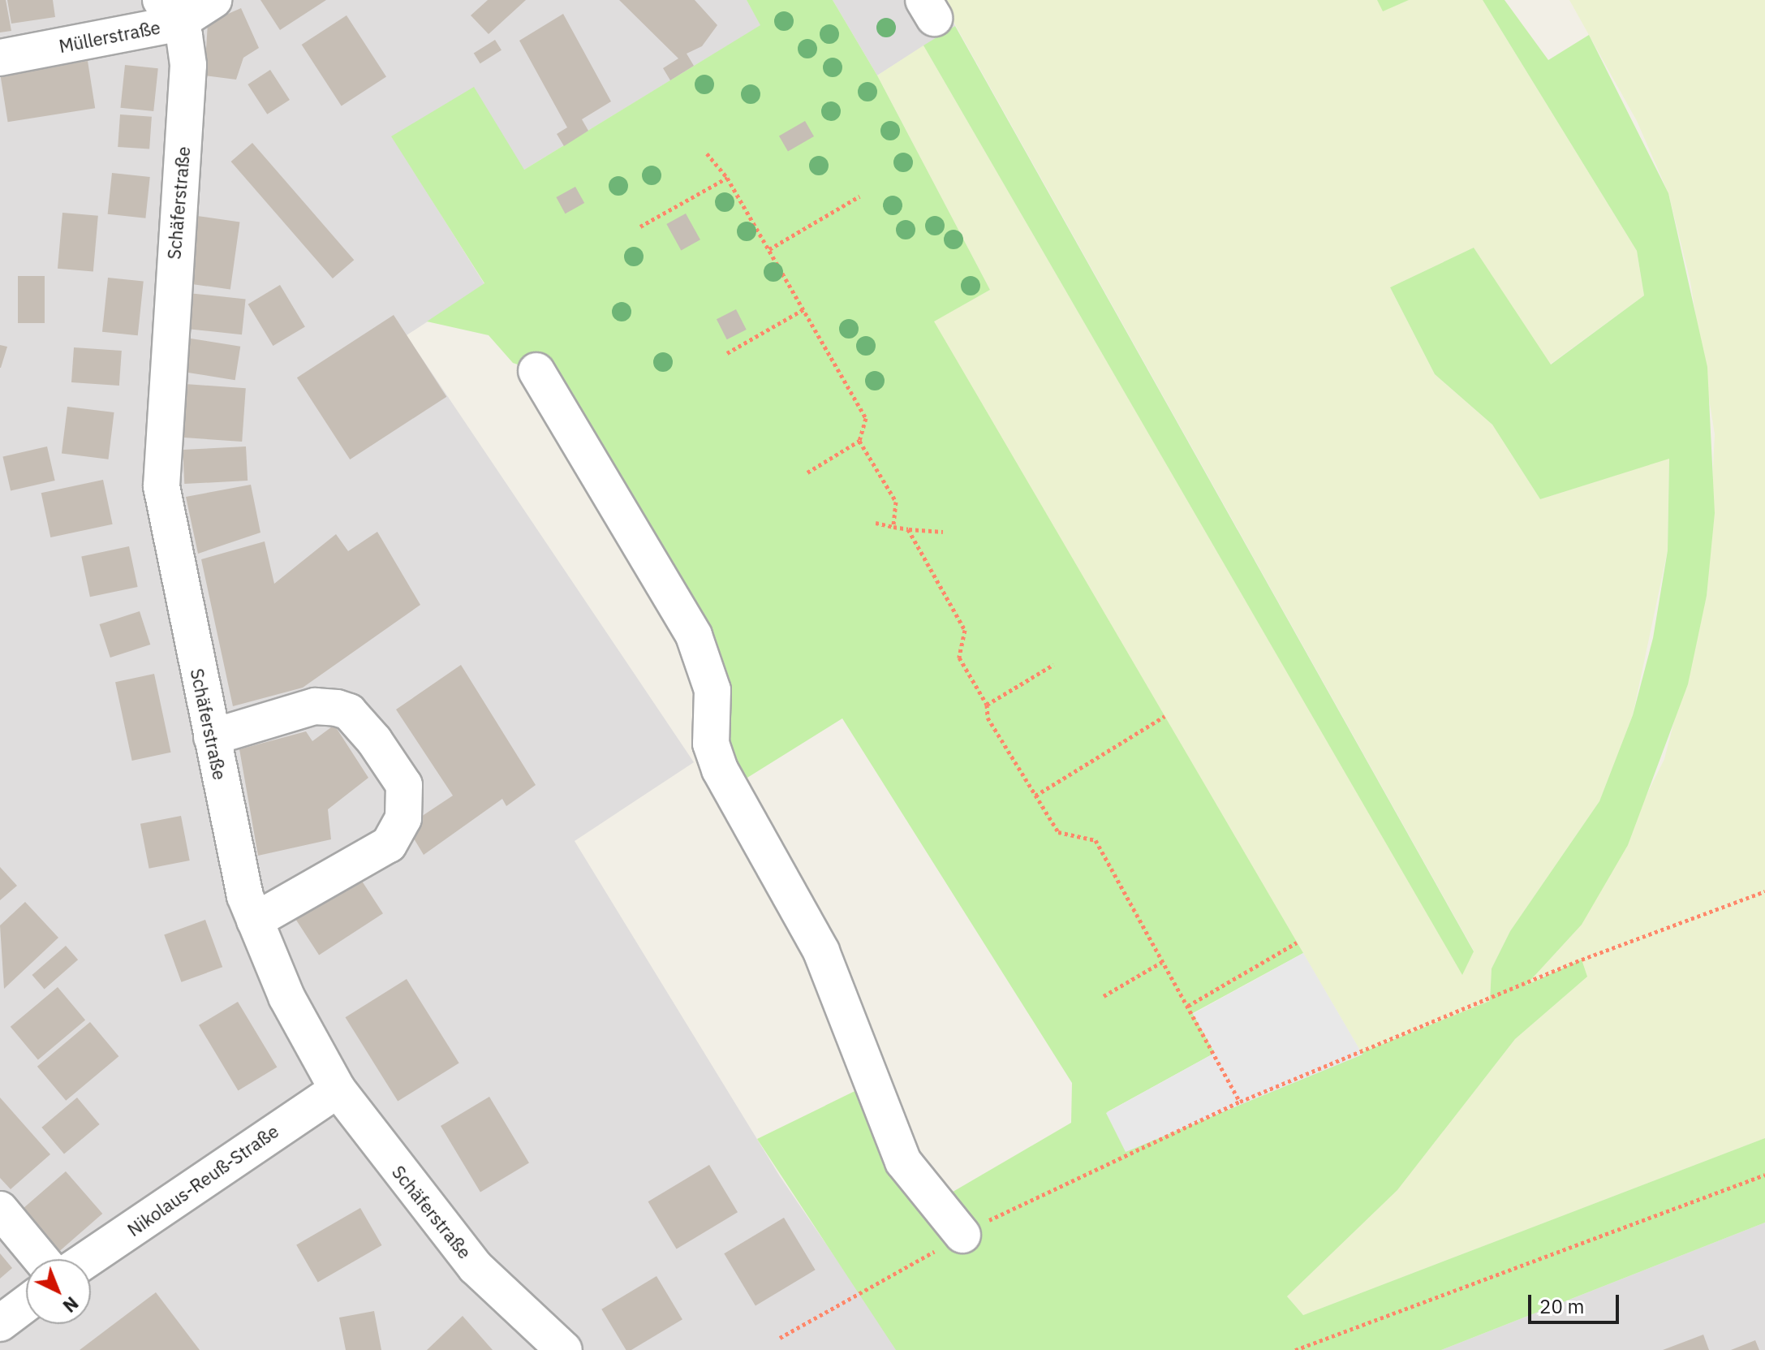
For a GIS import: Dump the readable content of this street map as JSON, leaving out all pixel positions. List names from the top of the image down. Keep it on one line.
{"streets":{"street":["Müllerstraße","Schäferstraße","Nikolaus-Reuß-Straße"]},"crossings":[["Müllerstraße","Schäferstraße"],["Schäferstraße","Nikolaus-Reuß-Straße"]],"scale_bar":"20 m","north":"bottom right"}
